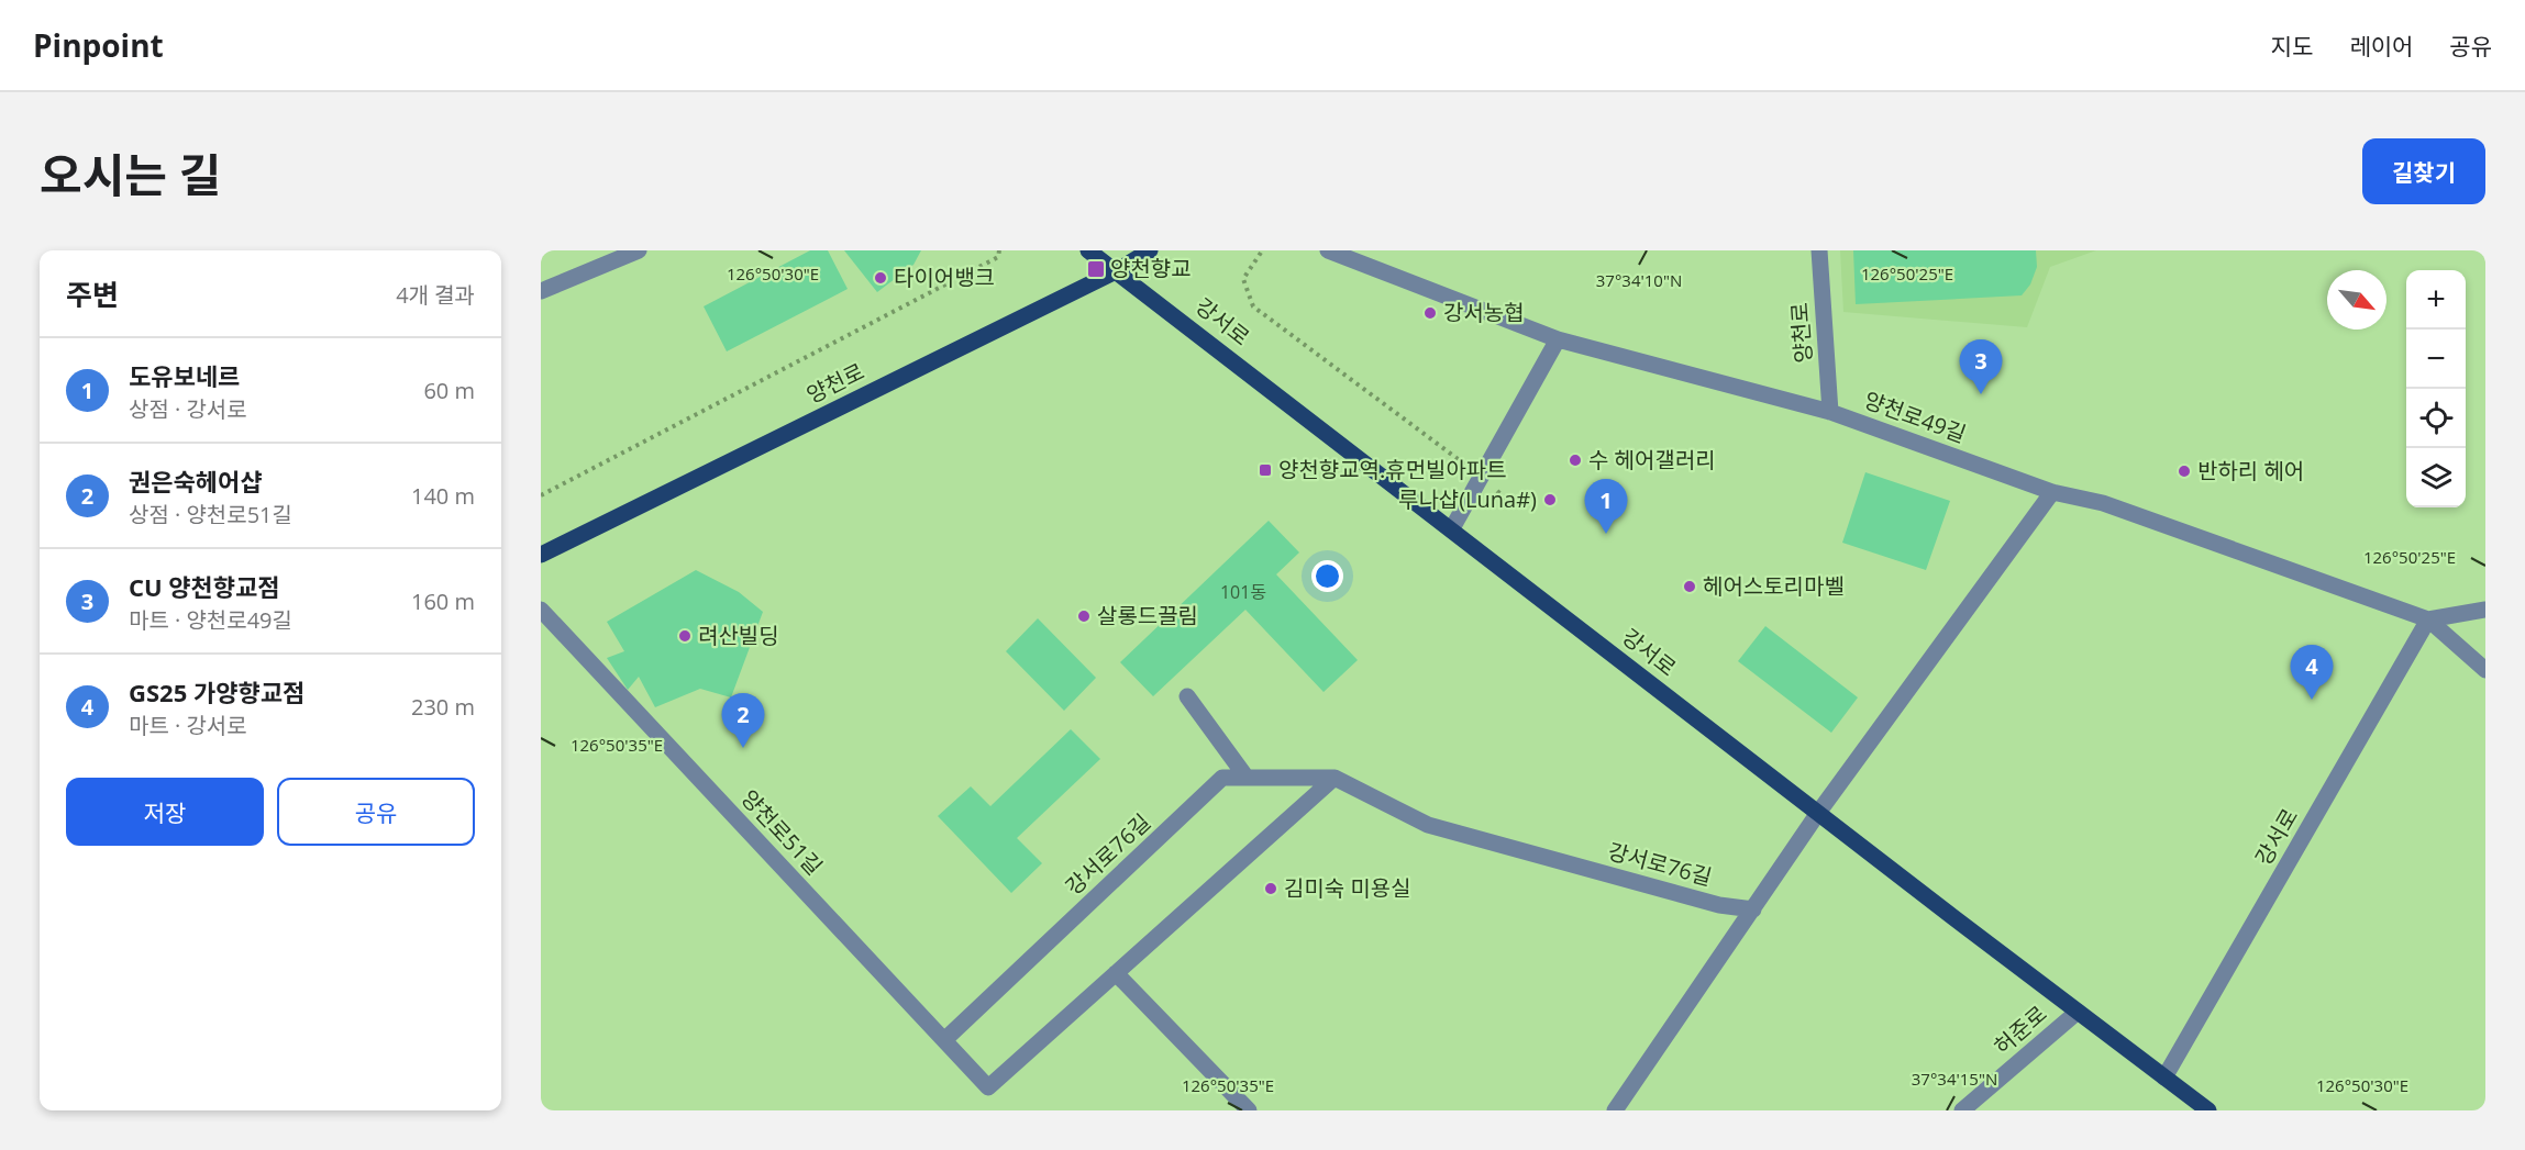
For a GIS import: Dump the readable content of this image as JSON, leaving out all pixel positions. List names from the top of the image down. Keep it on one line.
{"streets":{"main road":["강서로","양천로"],"street":["양천로49길","양천로51길","강서로76길","허준로"]},"crossings":[["강서로","양천로"],["강서로","양천로49길"],["강서로","허준로"],["양천로","양천로49길"],["양천로51길","강서로76길"]],"places":{"transit":["양천향교","양천향교역.휴먼빌아파트"],"other":["타이어뱅크","강서농협","수 헤어갤러리","반하리 헤어","루나샵(Luna#)","헤어스토리마벨","살롱드끌림","려산빌딩","김미숙 미용실"]},"house_numbers":["101동"],"north":"bottom right","page":{"header":"Pinpoint","nav":["지도","레이어","공유"],"title":"오시는 길","buttons":["길찾기",["저장","공유"]],"heading":["주변","4개 결과"],"map_buttons":["+","−"],"list":[{"mark":"1","name":"도유보네르","note":"상점 · 강서로","value":"60 m"},{"mark":"2","name":"권은숙헤어샵","note":"상점 · 양천로51길","value":"140 m"},{"mark":"3","name":"CU 양천향교점","note":"마트 · 양천로49길","value":"160 m"},{"mark":"4","name":"GS25 가양향교점","note":"마트 · 강서로","value":"230 m"}],"pins":["3","1","4","2"]},"coordinates":["126°50'30\"E","126°50'25\"E","37°34'10\"N","126°50'35\"E","37°34'15\"N"]}
